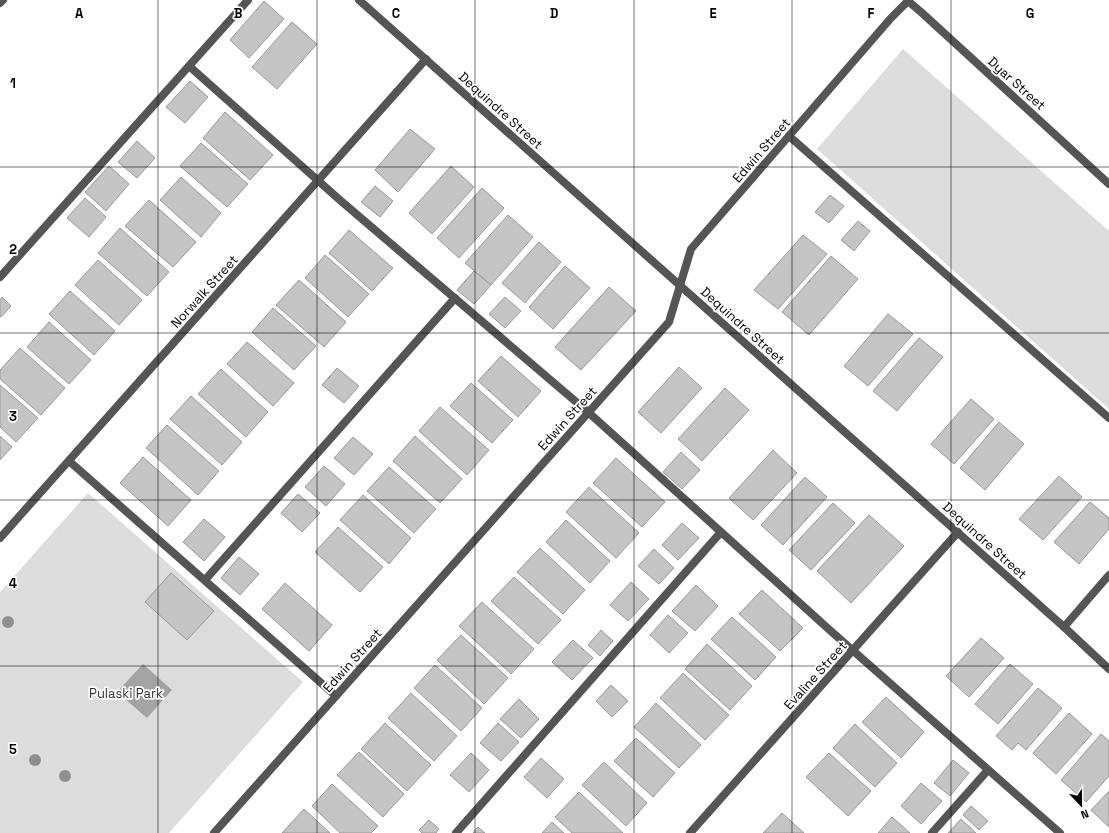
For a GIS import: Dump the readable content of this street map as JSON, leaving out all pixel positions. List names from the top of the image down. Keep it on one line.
{"streets":{"street":["Dyar Street","Dequindre Street","Edwin Street","Norwalk Street","Evaline Street"]},"crossings":[["Dyar Street","Edwin Street"],["Dequindre Street","Edwin Street"],["Dequindre Street","Norwalk Street"],["Dequindre Street","Evaline Street"]],"parks":["Pulaski Park"],"north":"bottom","grid":{"columns":["A","B","C","D","E","F","G"],"rows":["1","2","3","4","5"]}}
